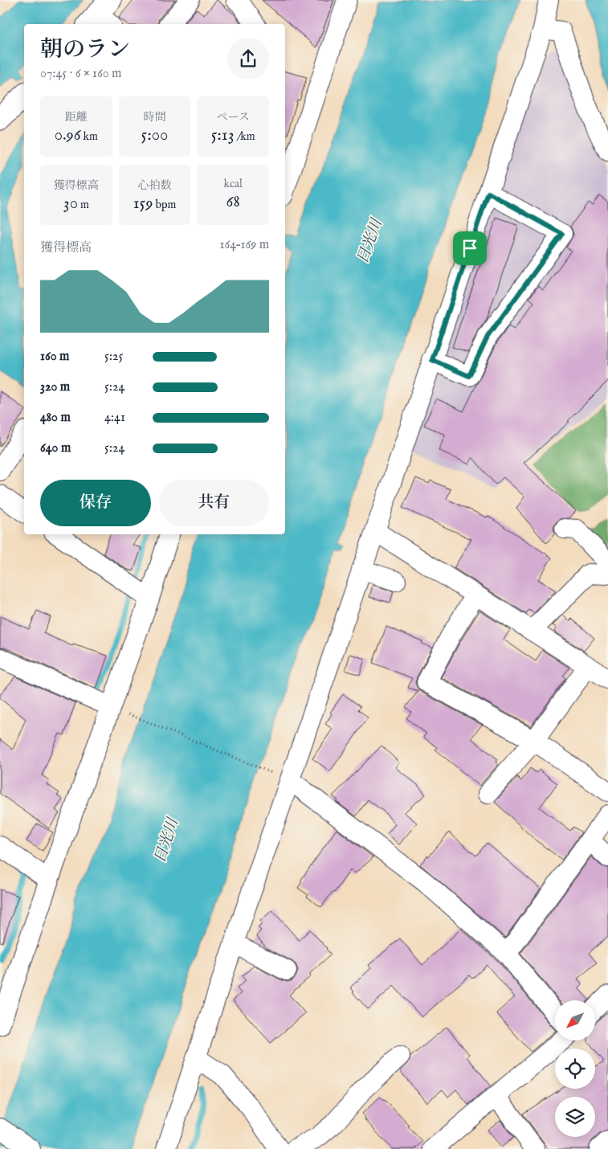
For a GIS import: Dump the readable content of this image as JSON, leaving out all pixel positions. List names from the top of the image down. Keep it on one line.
{"water":["日光川"],"north":"bottom left","page":{"heading":["朝のラン","07:45 · 6 × 160 m"],"stats":[["距離","0.96 km"],["時間","5:00"],["ペース","5:13 /km"],["獲得標高","30 m"],["心拍数","159 bpm"],["kcal","68"]],"chart":["獲得標高","164–169 m"],"list":[{"name":"160 m","note":"5:25"},{"name":"320 m","note":"5:24"},{"name":"480 m","note":"4:41"},{"name":"640 m","note":"5:24"}],"buttons":["保存","共有"]}}
